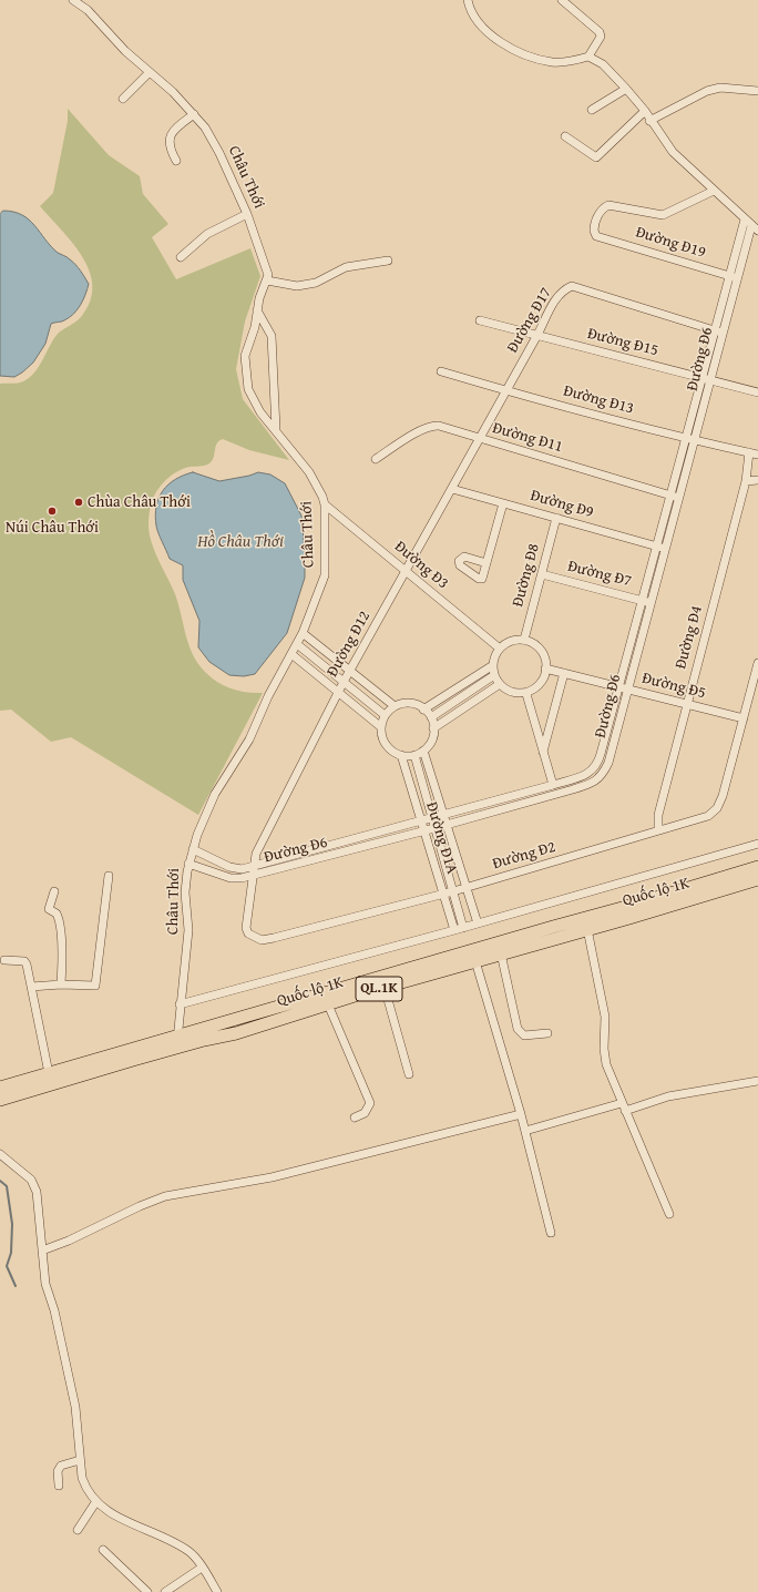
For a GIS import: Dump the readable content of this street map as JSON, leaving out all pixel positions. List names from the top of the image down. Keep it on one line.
{"streets":{"main road":["Quốc lộ 1K","QL.1K"],"street":["Châu Thới","Đường Đ19","Đường Đ17","Đường Đ15","Đường Đ6","Đường Đ13","Đường Đ11","Đường Đ9","Đường Đ3","Đường Đ7","Đường Đ8","Đường Đ4","Đường Đ12","Đường Đ5","Đường Đ1A","Đường Đ2"]},"crossings":[["Châu Thới","Đường Đ6"],["Châu Thới","Đường Đ3"],["Châu Thới","Quốc lộ 1K"],["Đường Đ19","Đường Đ6"],["Đường Đ17","Đường Đ15"],["Đường Đ17","Đường Đ6"],["Đường Đ17","Đường Đ13"],["Đường Đ17","Đường Đ11"],["Đường Đ17","Đường Đ12"],["Đường Đ15","Đường Đ6"],["Đường Đ6","Đường Đ13"],["Đường Đ6","Đường Đ11"],["Đường Đ6","Đường Đ9"],["Đường Đ6","Đường Đ7"],["Đường Đ6","Đường Đ12"],["Đường Đ6","Đường Đ5"],["Đường Đ6","Đường Đ1A"],["Đường Đ6","Đường Đ2"],["Đường Đ13","Đường Đ4"],["Đường Đ11","Đường Đ12"],["Đường Đ9","Đường Đ8"],["Đường Đ9","Đường Đ12"],["Đường Đ3","Đường Đ8"],["Đường Đ3","Đường Đ12"],["Đường Đ3","Đường Đ5"],["Đường Đ7","Đường Đ8"],["Đường Đ8","Đường Đ5"],["Đường Đ4","Đường Đ5"],["Đường Đ4","Đường Đ2"],["Đường Đ12","Đường Đ2"],["Đường Đ5","Đường Đ2"],["Đường Đ1A","Đường Đ2"]],"water":["Hồ Châu Thới"],"places":["Chùa Châu Thới","Núi Châu Thới"]}
